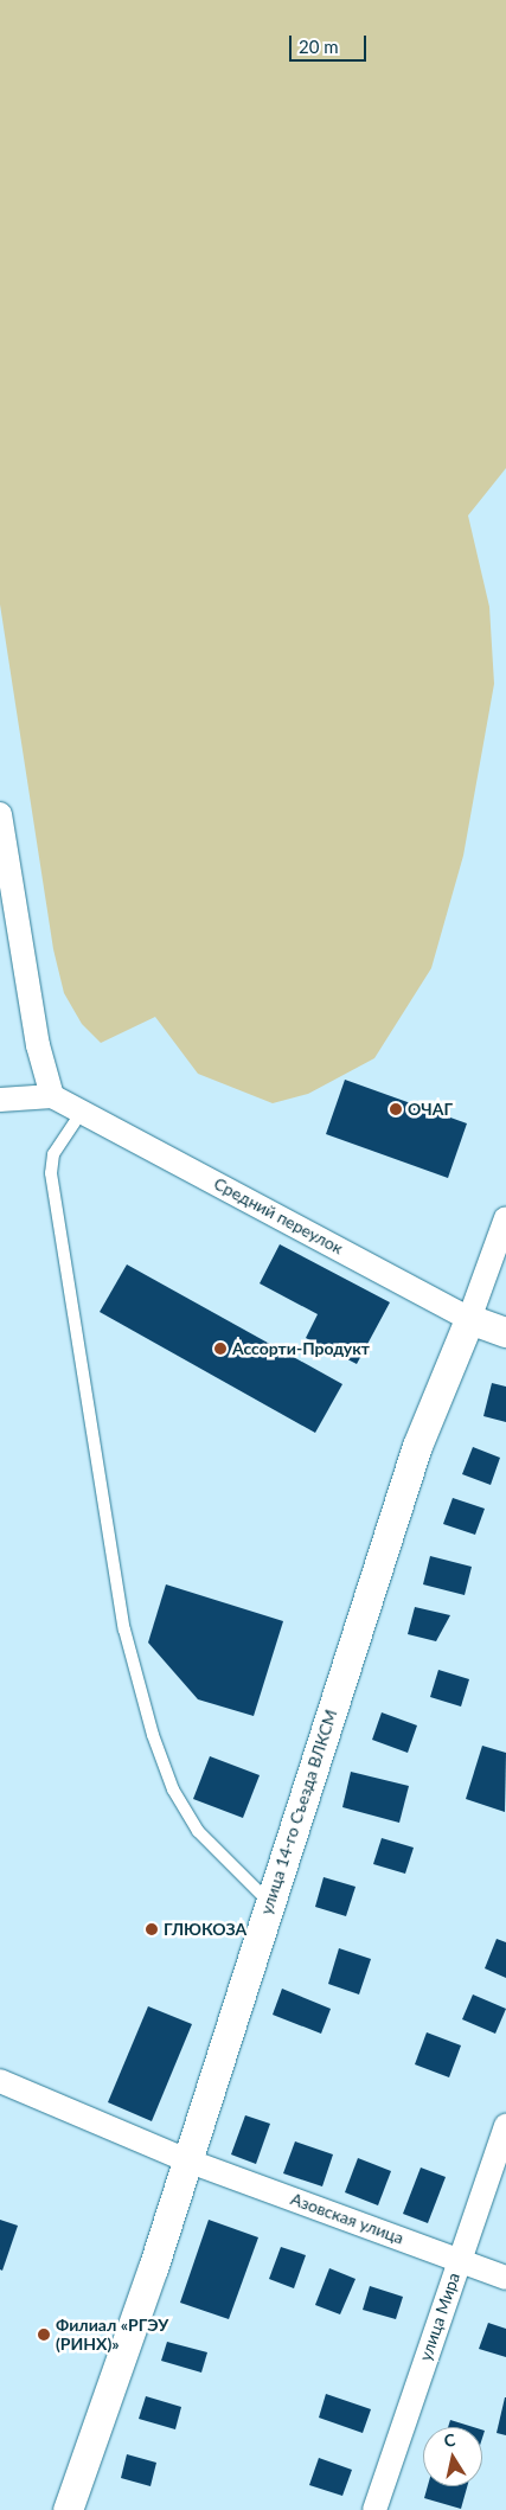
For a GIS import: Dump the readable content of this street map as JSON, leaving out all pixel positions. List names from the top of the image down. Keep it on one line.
{"streets":{"street":["Средний переулок","улица 14-го Съезда ВЛКСМ","Азовская улица","улица Мира"]},"crossings":[["Средний переулок","улица 14-го Съезда ВЛКСМ"],["улица 14-го Съезда ВЛКСМ","Азовская улица"],["Азовская улица","улица Мира"]],"places":["ОЧАГ","Ассорти-Продукт","ГЛЮКОЗА","Филиал «РГЭУ (РИНХ)»"],"scale_bar":"20 m","north":"top"}
